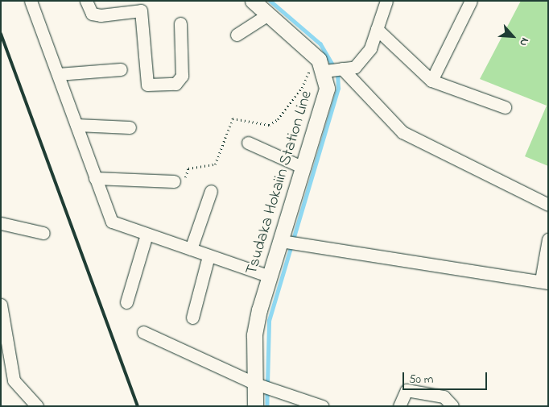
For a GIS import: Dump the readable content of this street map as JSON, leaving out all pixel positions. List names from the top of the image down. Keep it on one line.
{"streets":{"main road":["Tsudaka Hokaiin Station Line"]},"scale_bar":"50 m","north":"bottom right"}
